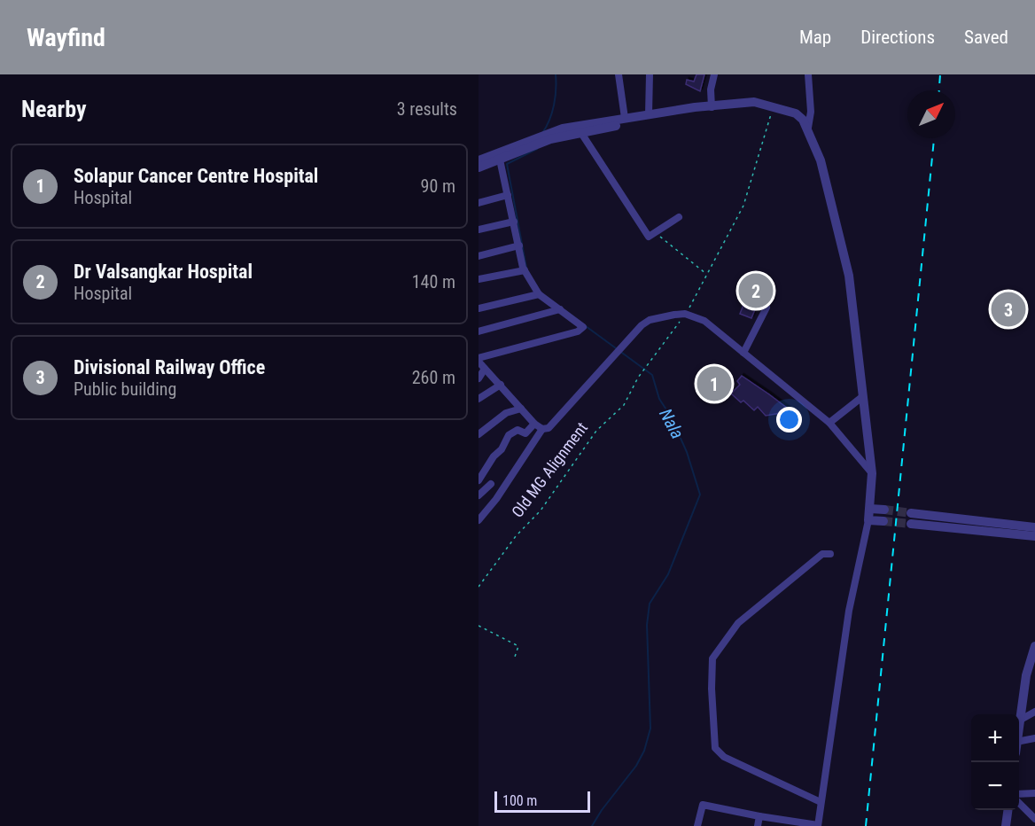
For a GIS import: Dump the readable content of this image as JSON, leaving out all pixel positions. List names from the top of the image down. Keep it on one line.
{"streets":{"path":["Old MG Alignment"]},"water":["Nala"],"scale_bar":"100 m","north":"top right","page":{"header":"Wayfind","nav":["Map","Directions","Saved"],"heading":["Nearby","3 results"],"list":[{"mark":"1","name":"Solapur Cancer Centre Hospital","note":"Hospital","value":"90 m"},{"mark":"2","name":"Dr Valsangkar Hospital","note":"Hospital","value":"140 m"},{"mark":"3","name":"Divisional Railway Office","note":"Public building","value":"260 m"}],"pins":["2","3","1"],"map_buttons":["+","−"],"scale":"100 m"}}
